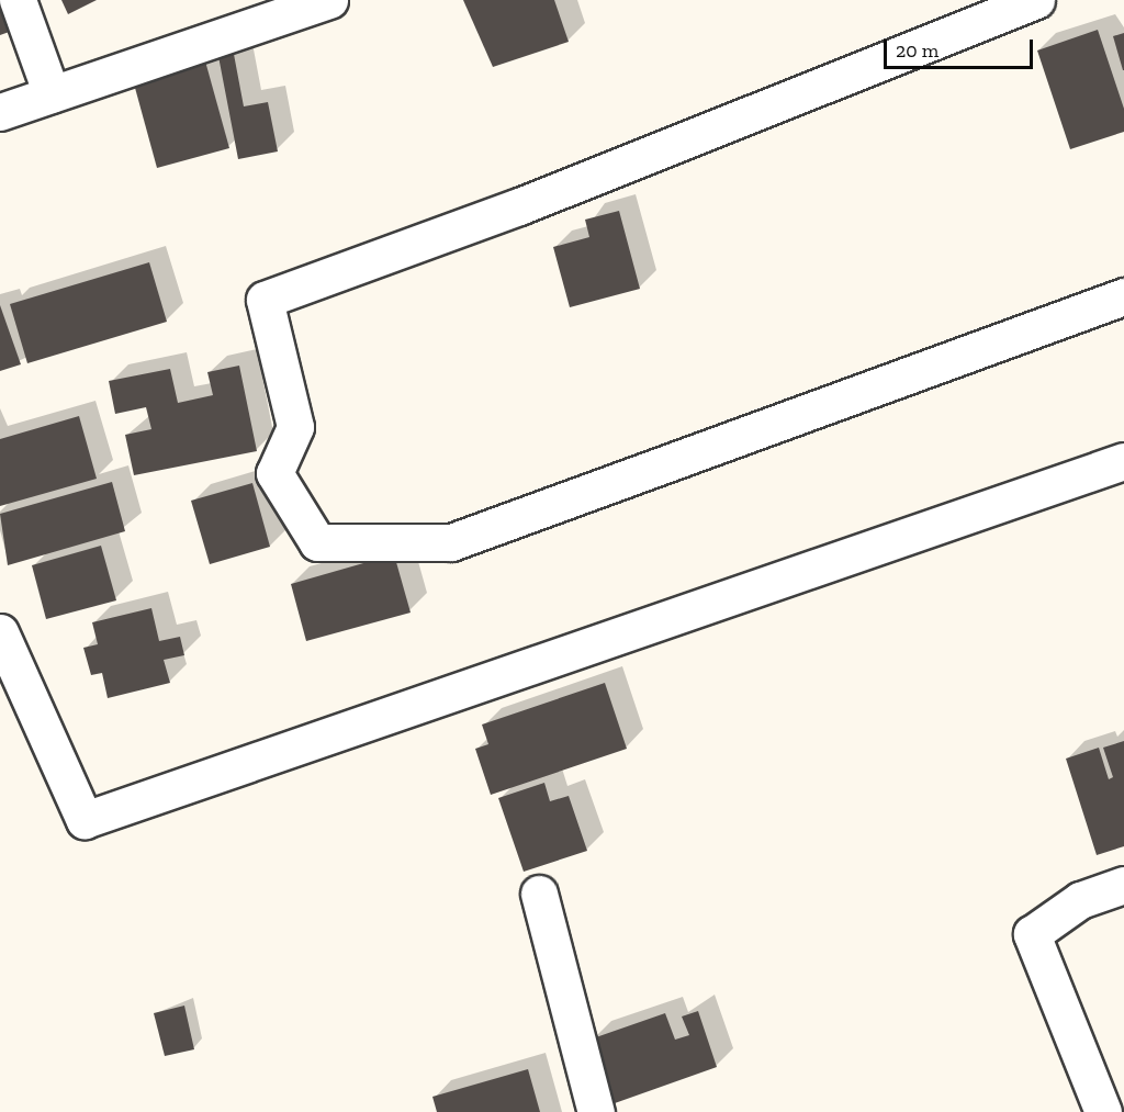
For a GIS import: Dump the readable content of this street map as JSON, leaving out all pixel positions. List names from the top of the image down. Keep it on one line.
{"scale_bar":"20 m"}
